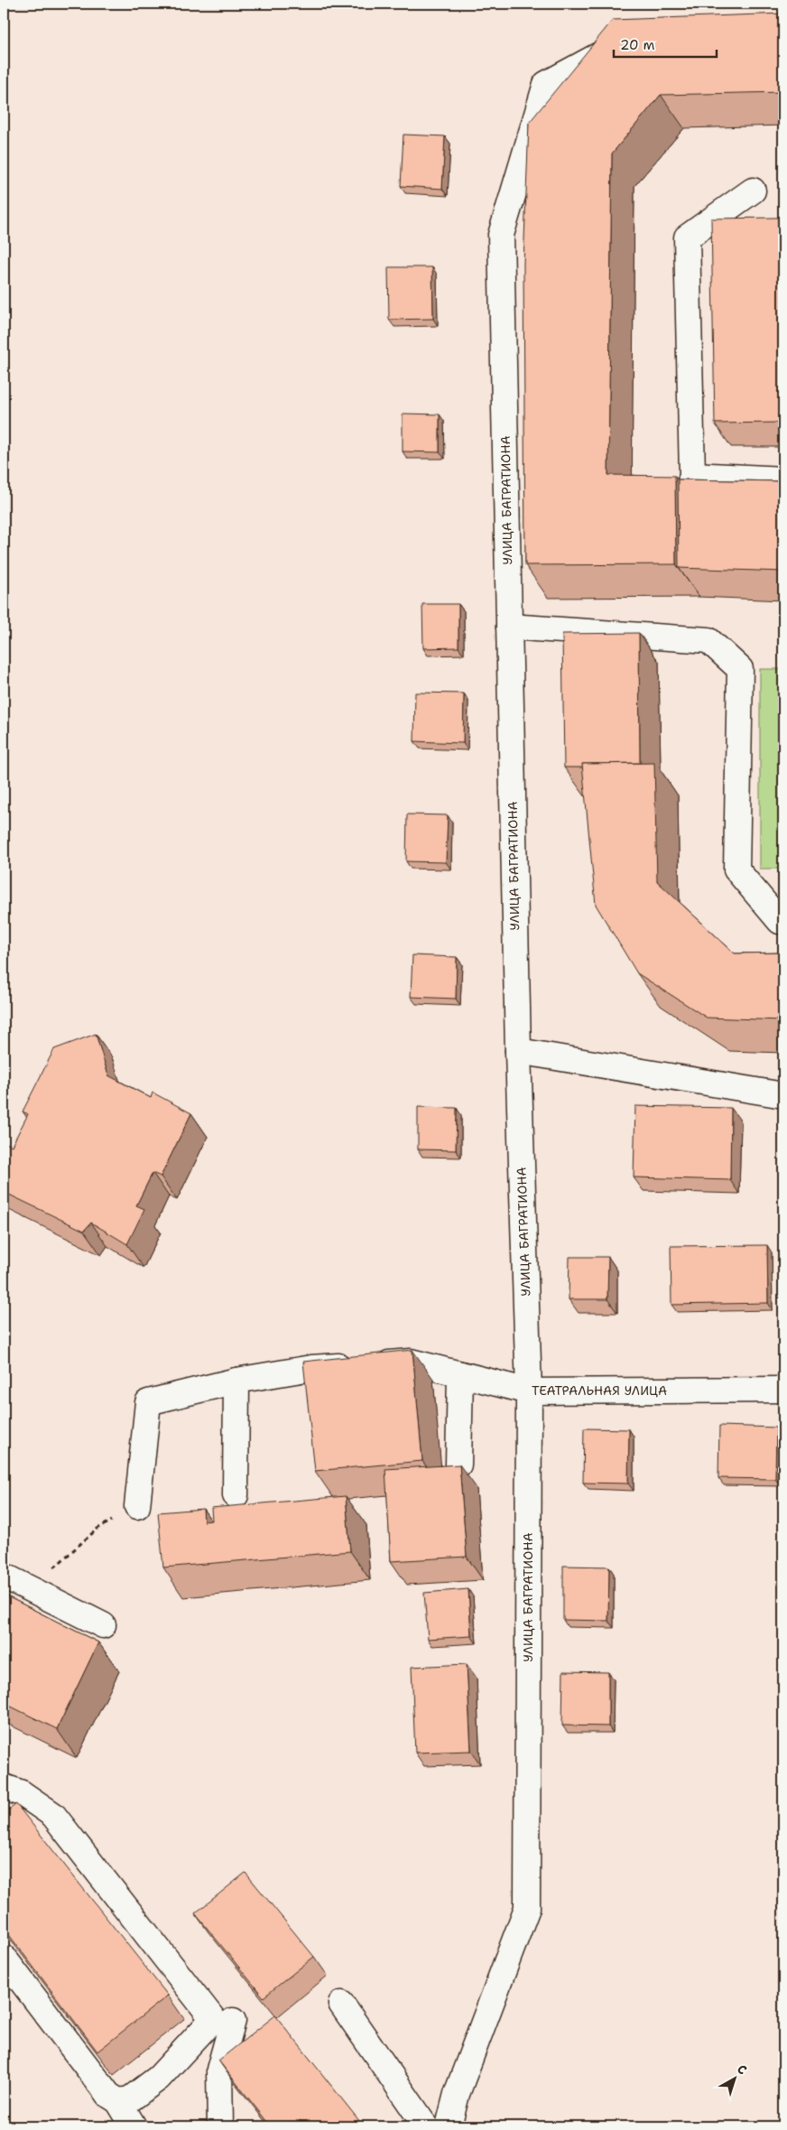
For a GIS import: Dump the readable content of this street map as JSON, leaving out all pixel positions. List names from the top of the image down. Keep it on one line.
{"streets":{"street":["УЛИЦА БАГРАТИОНА","ТЕАТРАЛЬНАЯ УЛИЦА"]},"crossings":[["УЛИЦА БАГРАТИОНА","ТЕАТРАЛЬНАЯ УЛИЦА"]],"scale_bar":"20 m","north":"top right"}
